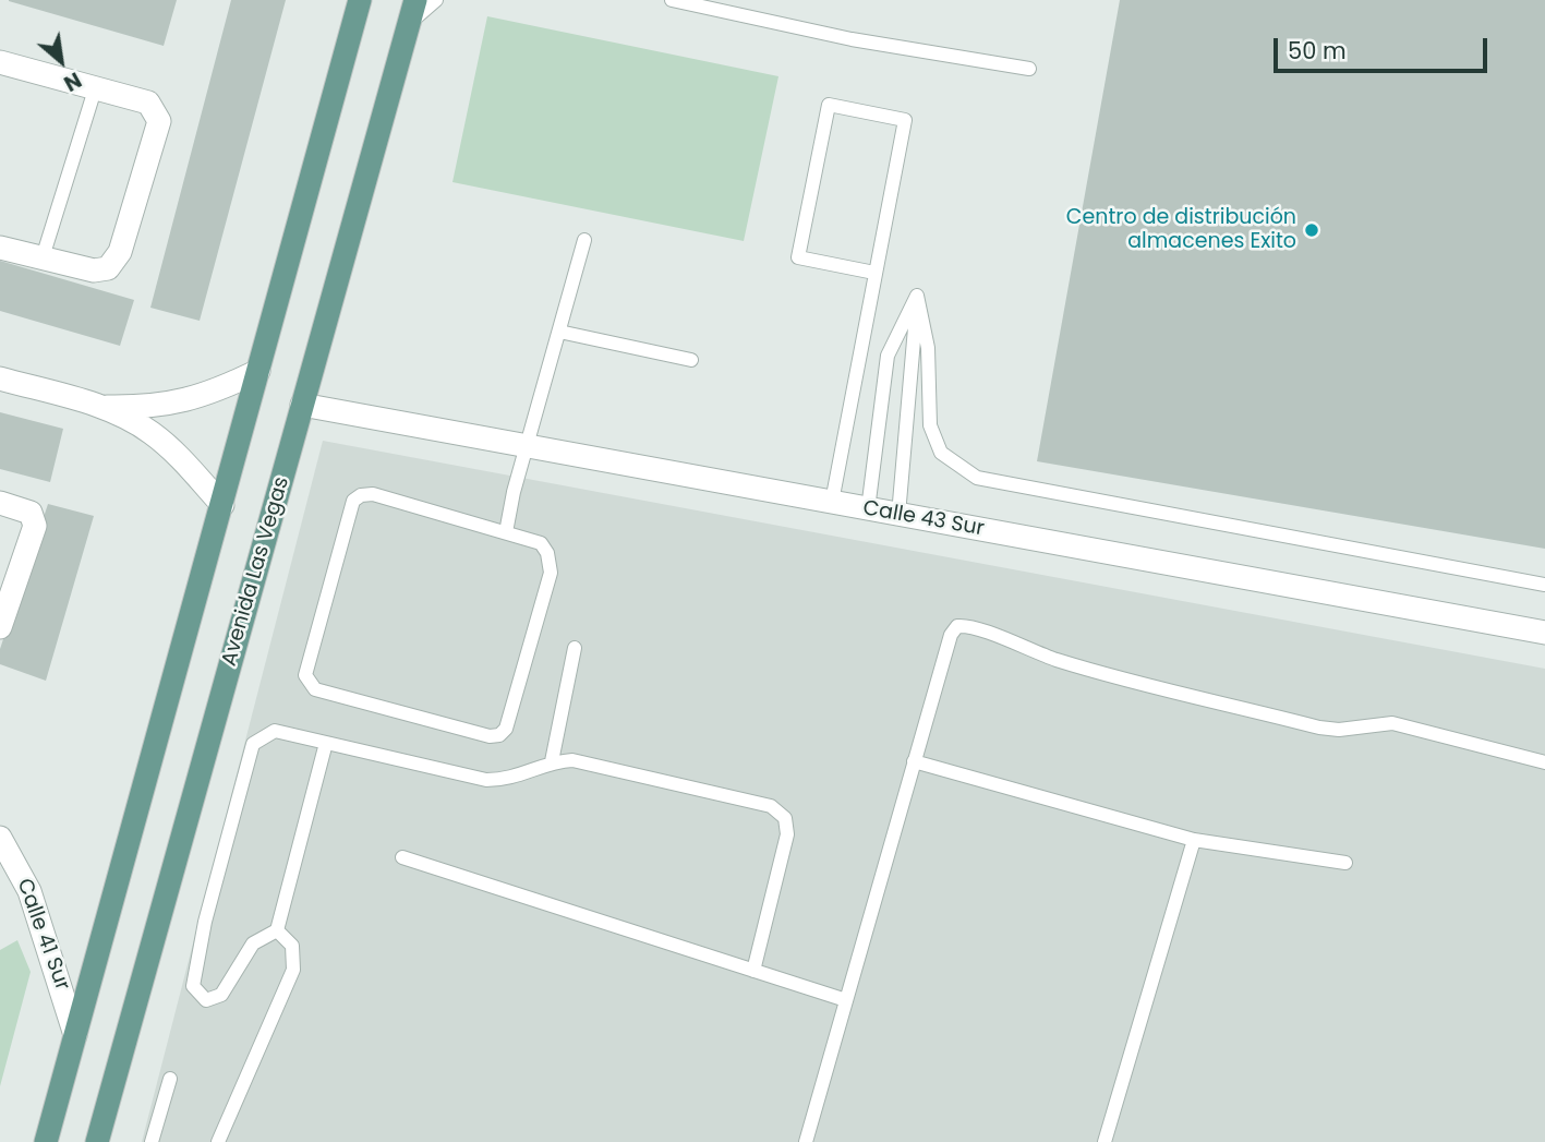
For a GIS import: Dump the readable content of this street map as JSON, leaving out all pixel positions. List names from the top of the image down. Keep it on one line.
{"streets":{"main road":["Avenida Las Vegas"],"street":["Calle 43 Sur","Calle 41 Sur"]},"crossings":[["Calle 43 Sur","Avenida Las Vegas"]],"places":["Centro de distribución almacenes Exito"],"scale_bar":"50 m","north":"bottom right"}
